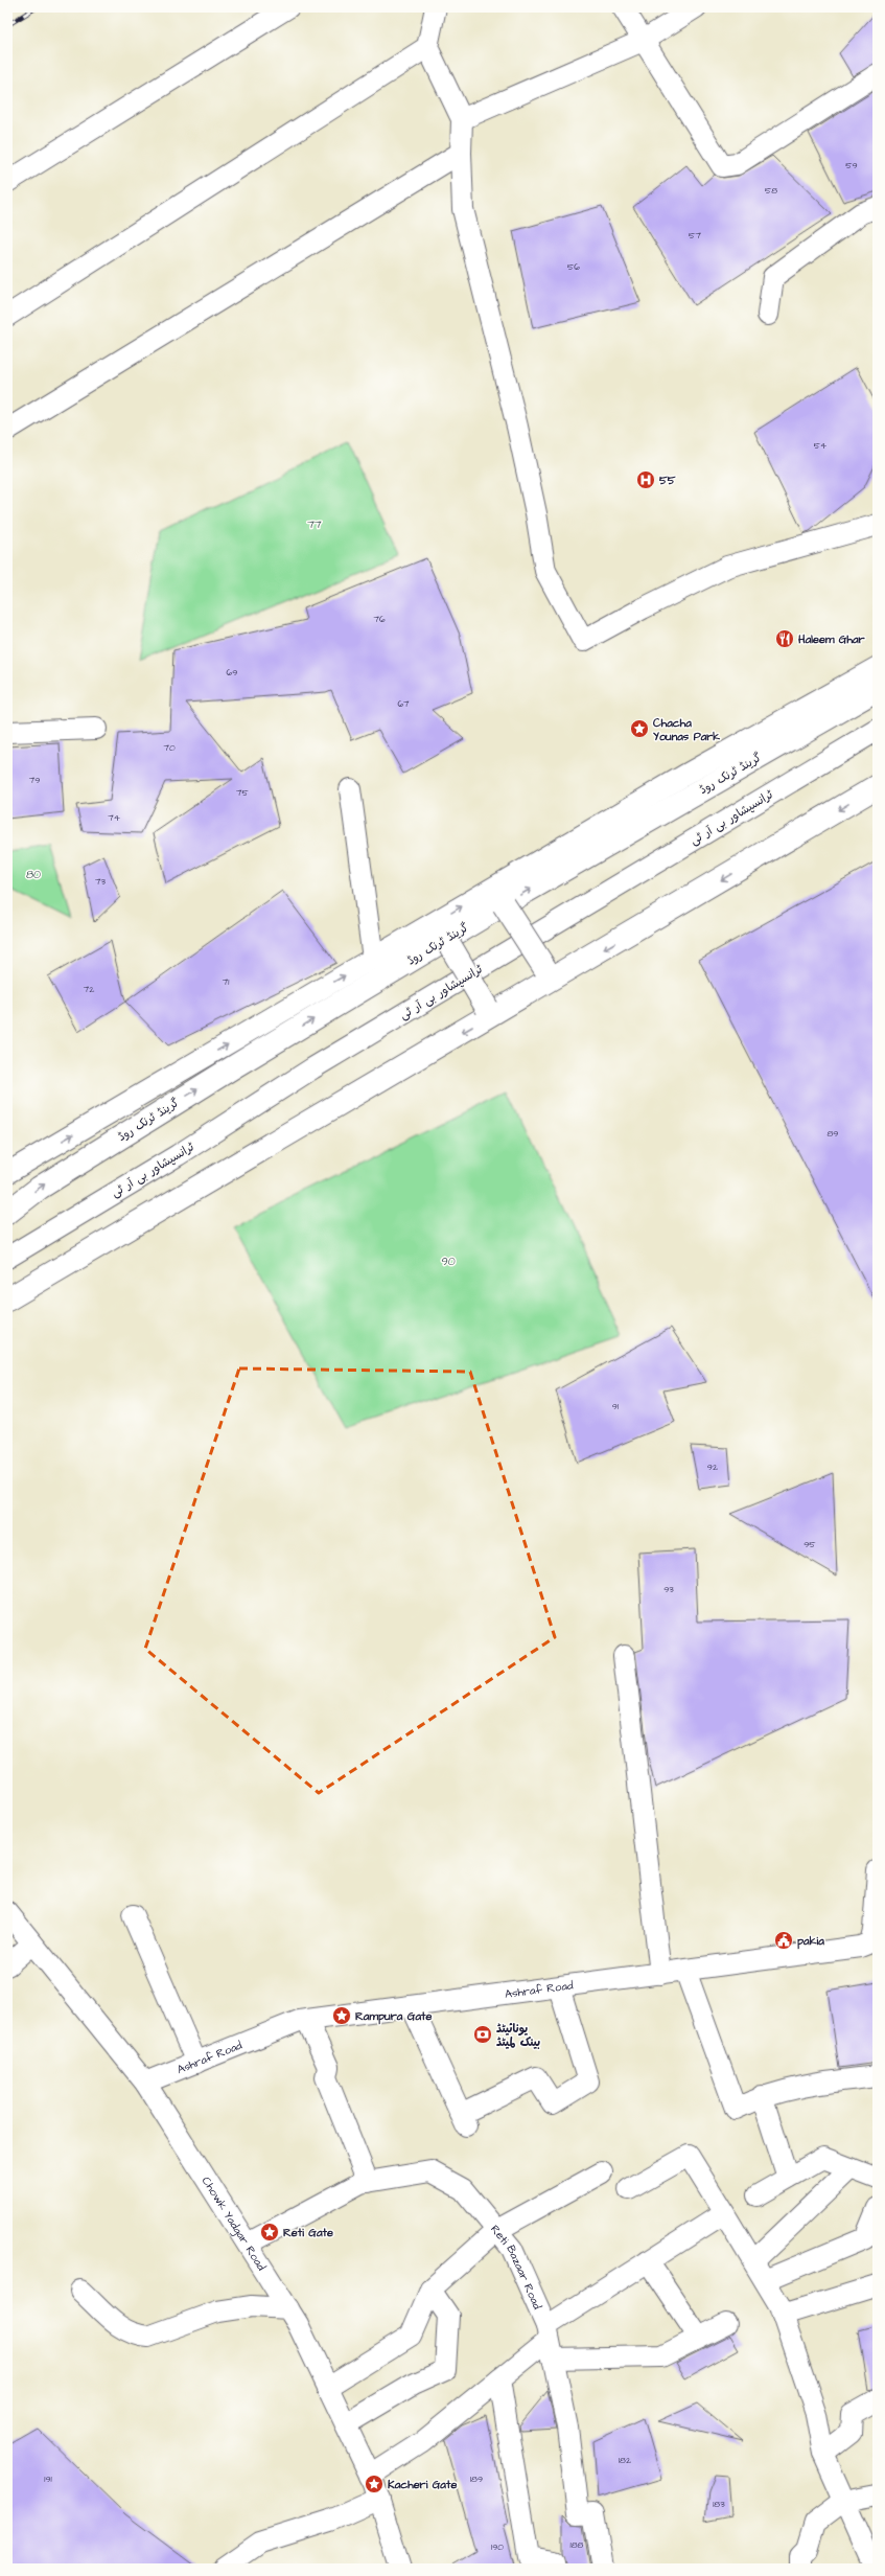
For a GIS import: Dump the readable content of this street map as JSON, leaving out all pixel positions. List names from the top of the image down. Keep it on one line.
{"streets":{"highway":["گرینڈ ٹرنک روڈ"],"street":["ٹرانسپشاور بی آر ٹی","Ashraf Road","Chowk Yadgar Road","Reti Bazaar Road"]},"crossings":[["Ashraf Road","Chowk Yadgar Road"],["Chowk Yadgar Road","Reti Bazaar Road"]],"parks":["77","80","90"],"places":{"hospital":["55"],"restaurant":["Haleem Ghar"],"place":["Chacha Younas Park","Rampura Gate","Reti Gate","Kacheri Gate"],"public building":["pakia"],"bank":["یونائیٹڈ بینک لمیٹڈ"]},"house_numbers":["59","58","57","56","54","76","69","67","70","79","75","74","73","71","72","89","91","92","95","93","182","191","189","183","188","190"]}
